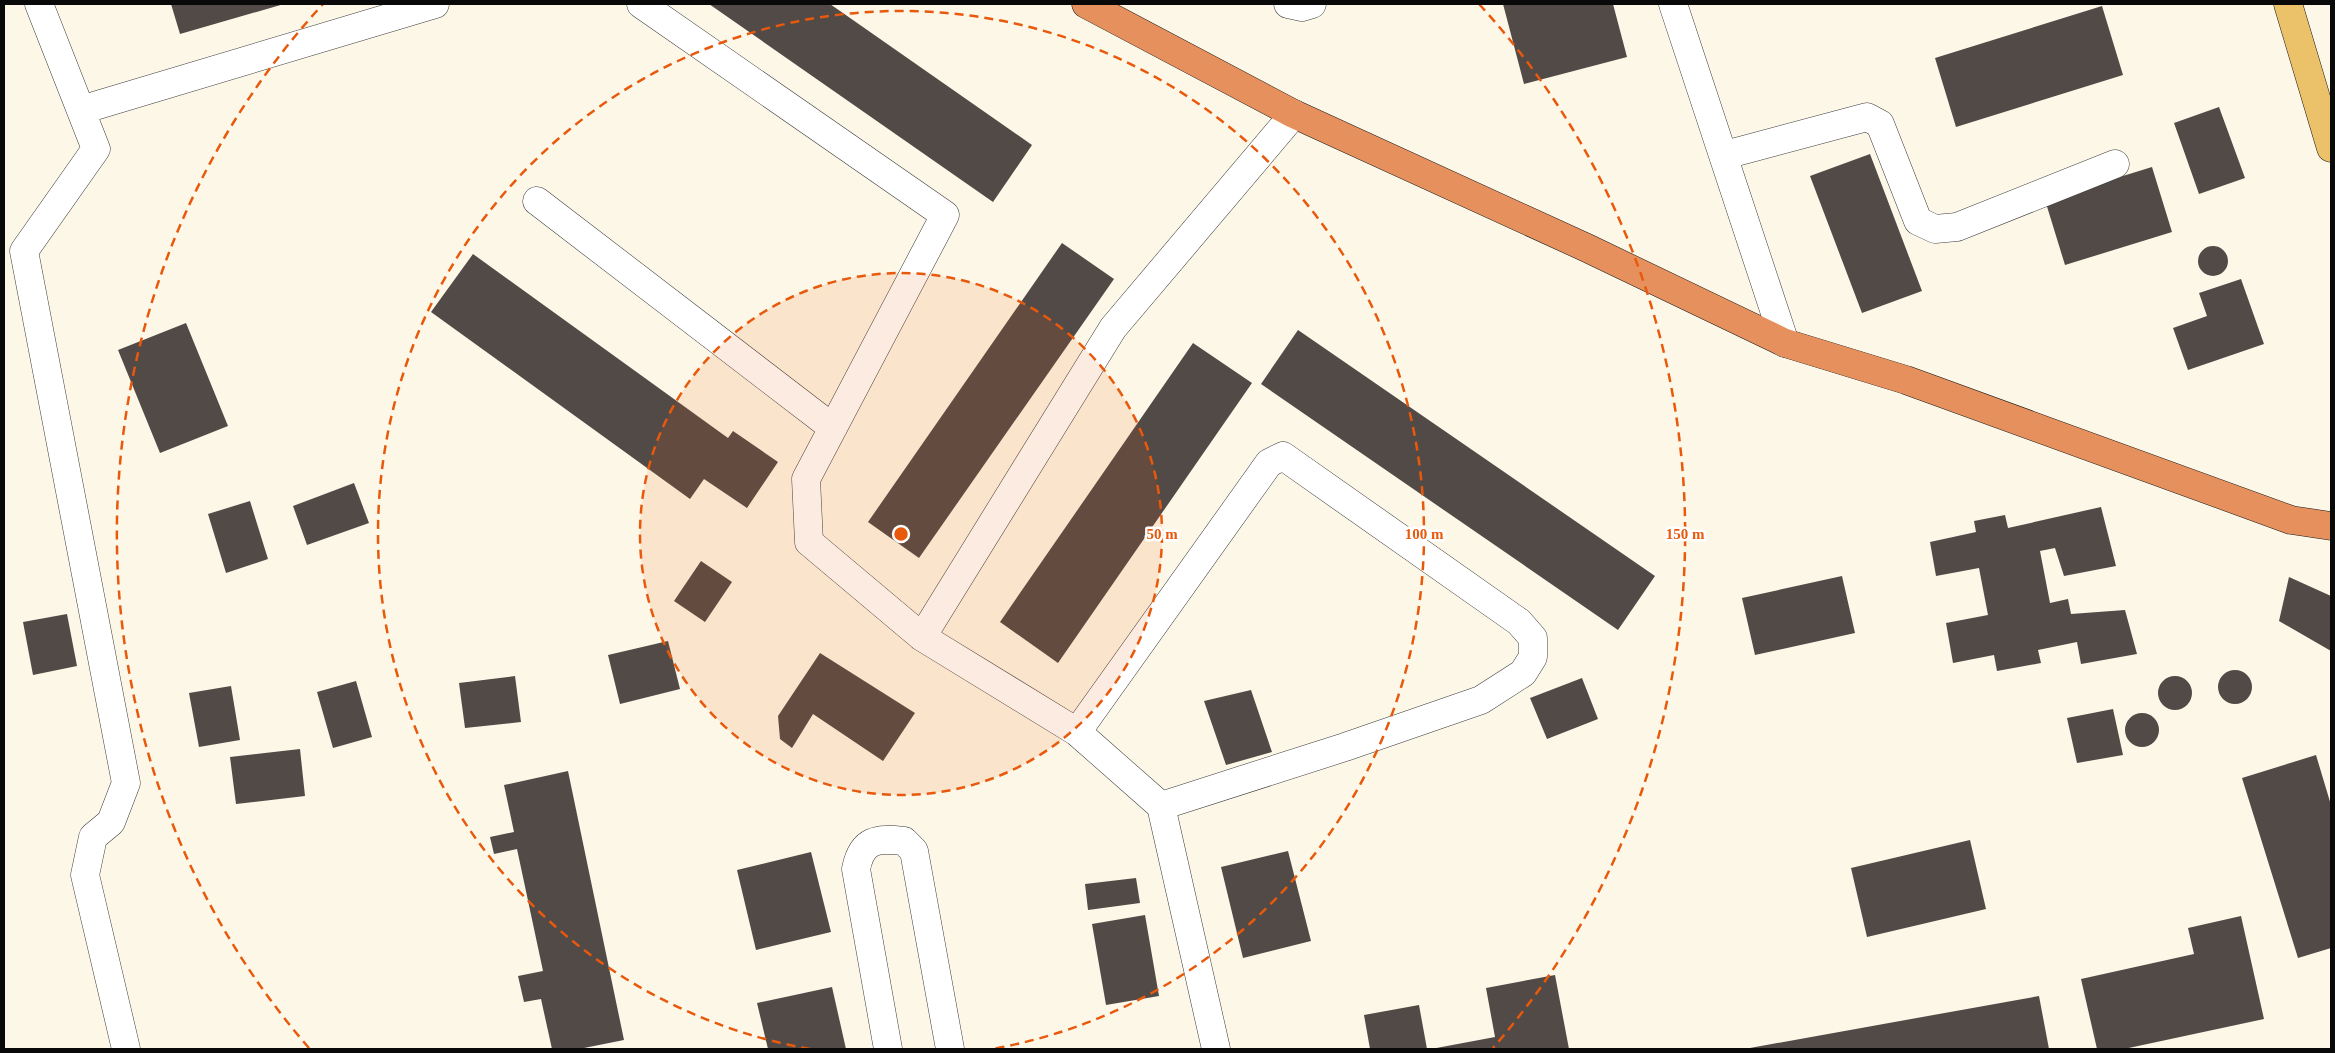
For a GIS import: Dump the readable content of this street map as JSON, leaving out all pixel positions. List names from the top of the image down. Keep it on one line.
{"rings":["50 m","100 m","150 m"]}
